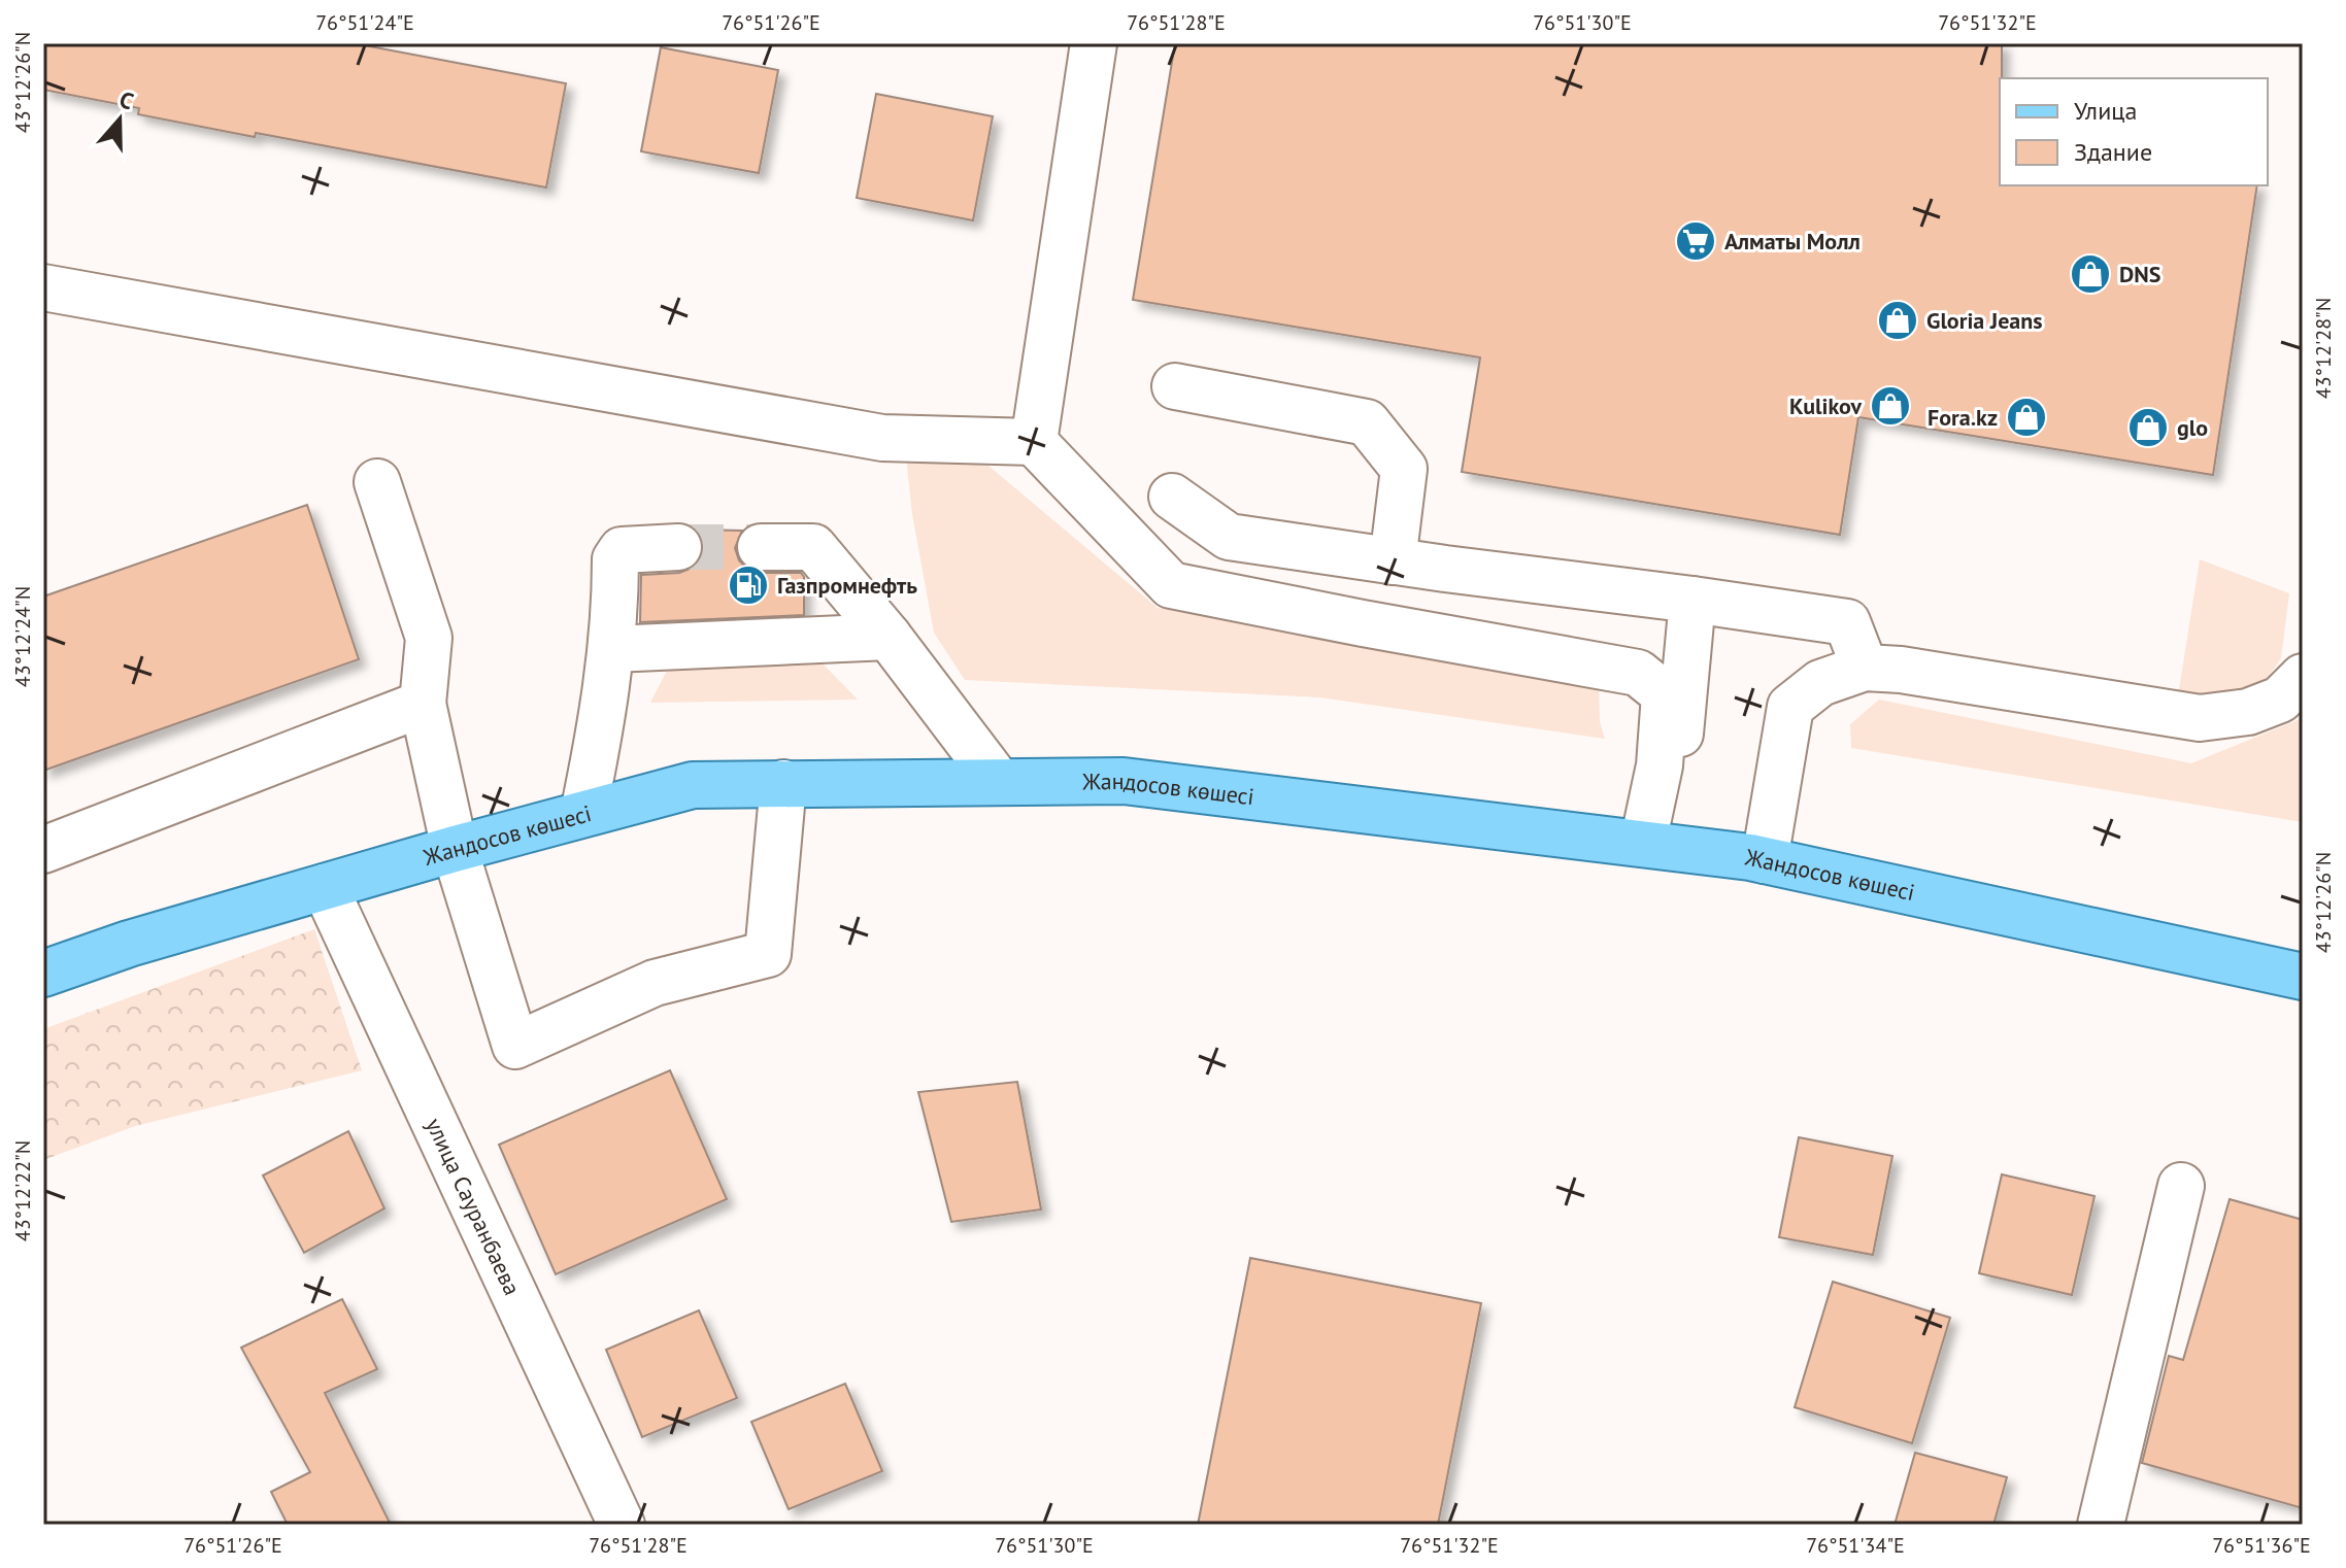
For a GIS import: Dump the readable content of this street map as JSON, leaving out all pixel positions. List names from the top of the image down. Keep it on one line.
{"streets":{"main road":["Жандосов көшесі"],"street":["улица Сауранбаева"]},"crossings":[["Жандосов көшесі","улица Сауранбаева"]],"places":{"supermarket":["Алматы Молл"],"shop":["DNS","Gloria Jeans","Kulikov","Fora.kz","glo"],"fuel station":["Газпромнефть"]},"legend":["Улица","Здание"],"north":"top","coordinates":["76°51'24\"E","76°51'26\"E","76°51'28\"E","76°51'30\"E","76°51'32\"E","43°12'26\"N","43°12'28\"N","43°12'24\"N","43°12'22\"N","76°51'34\"E","76°51'36\"E"]}
